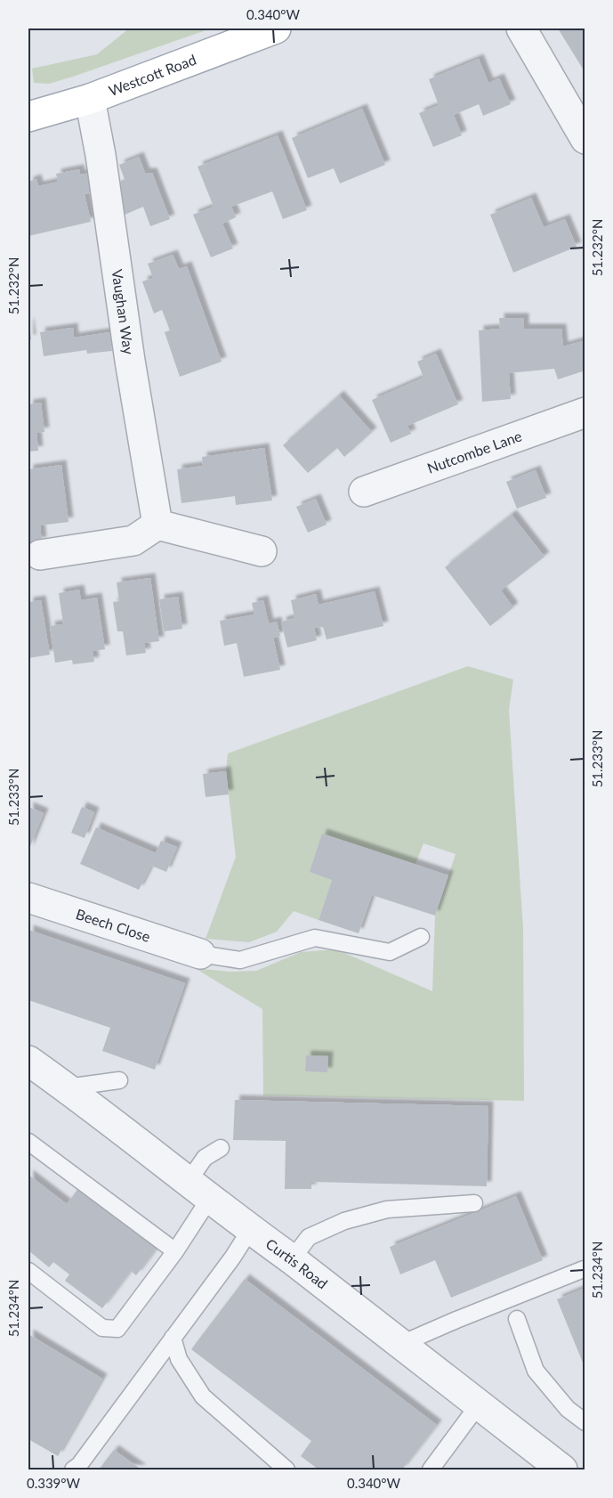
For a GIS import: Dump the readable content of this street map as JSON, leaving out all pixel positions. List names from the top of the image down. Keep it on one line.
{"streets":{"main road":["Westcott Road"],"street":["Vaughan Way","Nutcombe Lane","Beech Close","Curtis Road"]},"crossings":[["Westcott Road","Vaughan Way"]],"coordinates":["0.340°W","51.232°N","51.233°N","51.234°N","0.339°W"]}
